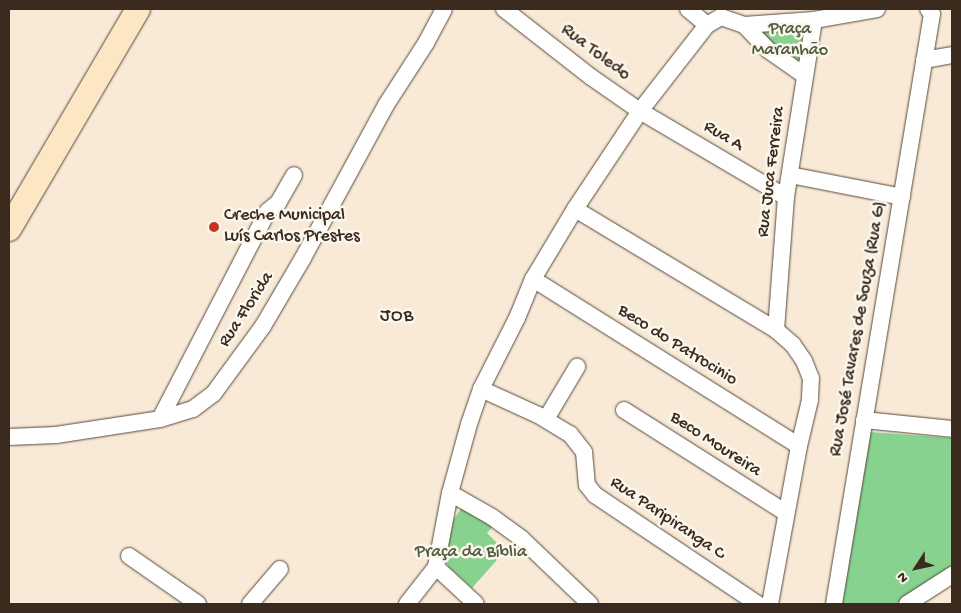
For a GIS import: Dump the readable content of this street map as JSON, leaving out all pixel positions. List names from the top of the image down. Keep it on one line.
{"streets":{"street":["Rua Toledo","Rua A","Rua Juca Ferreira","Rua Florida","Rua José Tavares de Souza (Rua G)","Beco do Patrocinio","Beco Moureira","Rua Paripiranga C"]},"crossings":[["Rua Toledo","Rua A"],["Rua A","Rua Juca Ferreira"]],"districts":["JOB"],"parks":["Praça Maranhão","Praça da Bíblia"],"places":["Creche Municipal Luís Carlos Prestes"],"north":"bottom left"}
